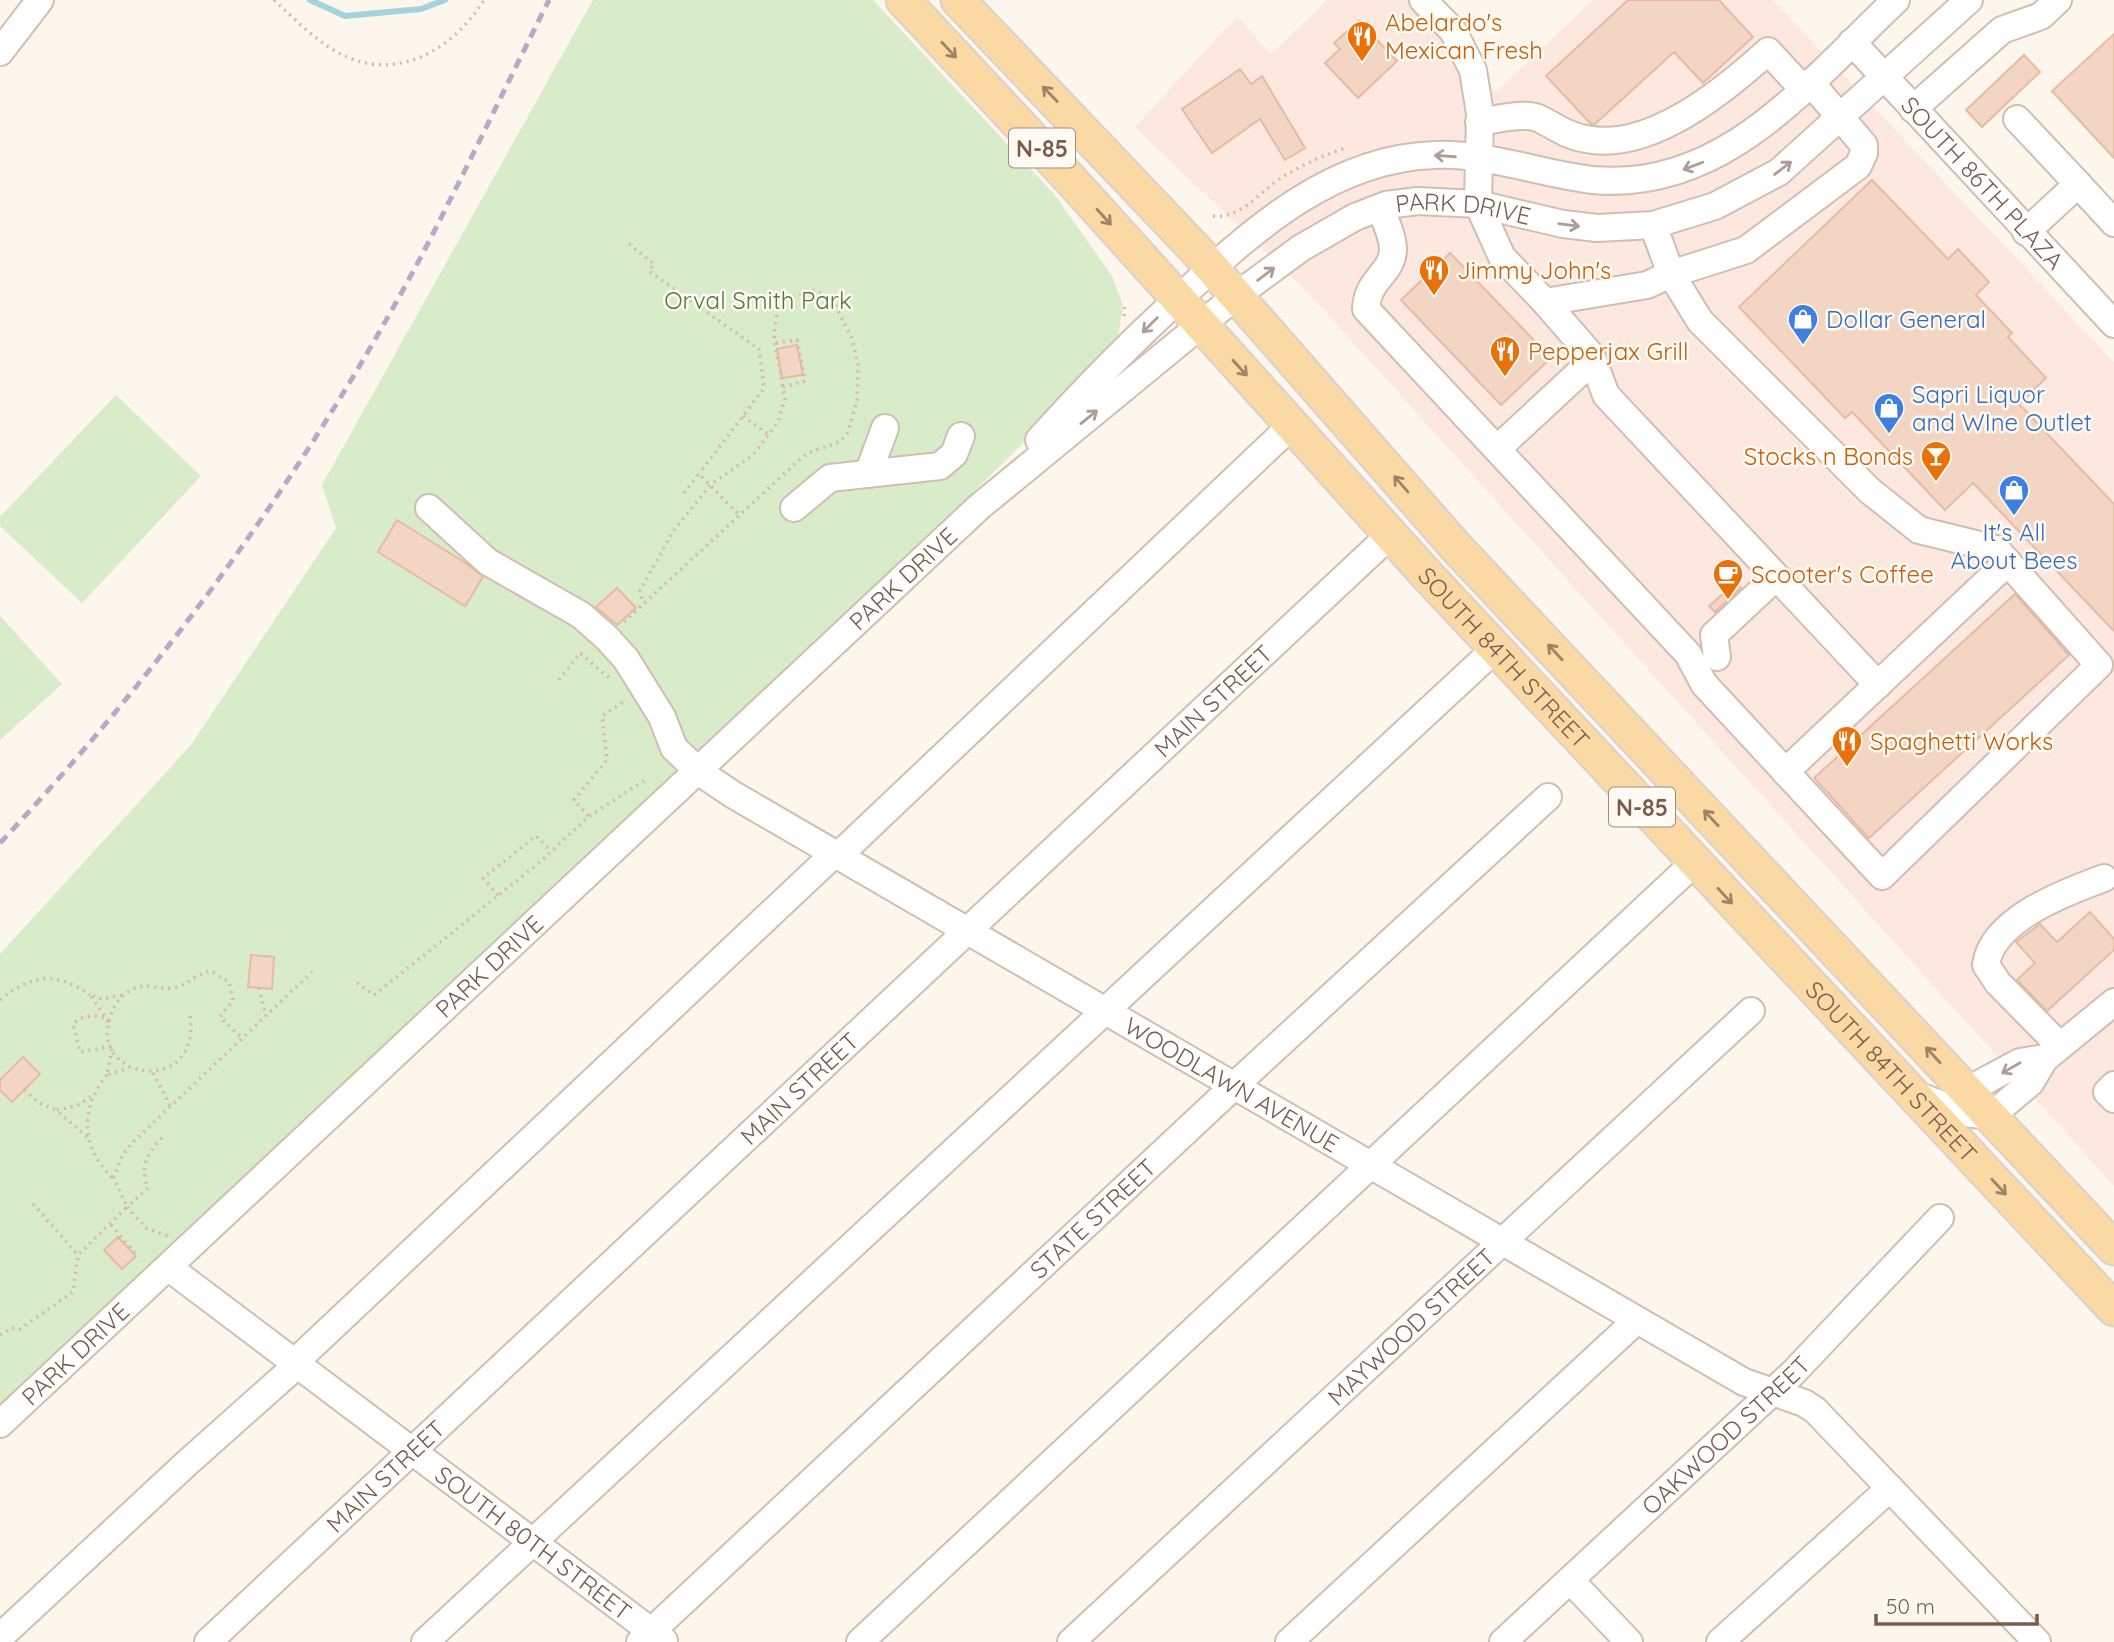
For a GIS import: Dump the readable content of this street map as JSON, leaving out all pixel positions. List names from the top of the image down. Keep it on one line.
{"streets":{"main road":["N-85","SOUTH 84TH STREET"],"street":["SOUTH 86TH PLAZA","PARK DRIVE","MAIN STREET","WOODLAWN AVENUE","STATE STREET","MAYWOOD STREET","OAKWOOD STREET","SOUTH 80TH STREET"]},"crossings":[["SOUTH 86TH PLAZA","PARK DRIVE"],["PARK DRIVE","SOUTH 84TH STREET"],["PARK DRIVE","WOODLAWN AVENUE"],["PARK DRIVE","SOUTH 80TH STREET"],["SOUTH 84TH STREET","MAIN STREET"],["MAIN STREET","WOODLAWN AVENUE"],["MAIN STREET","SOUTH 80TH STREET"],["WOODLAWN AVENUE","STATE STREET"],["WOODLAWN AVENUE","MAYWOOD STREET"],["WOODLAWN AVENUE","OAKWOOD STREET"],["STATE STREET","SOUTH 80TH STREET"]],"parks":["Orval Smith Park"],"places":{"restaurant":["Abelardo's Mexican Fresh","Jimmy John's","Pepperjax Grill","Spaghetti Works"],"shop":["Dollar General","Sapri Liquor and WIne Outlet","It's All About Bees"],"bar":["Stocks n Bonds"],"cafe":["Scooter's Coffee"]},"scale_bar":"50 m"}
